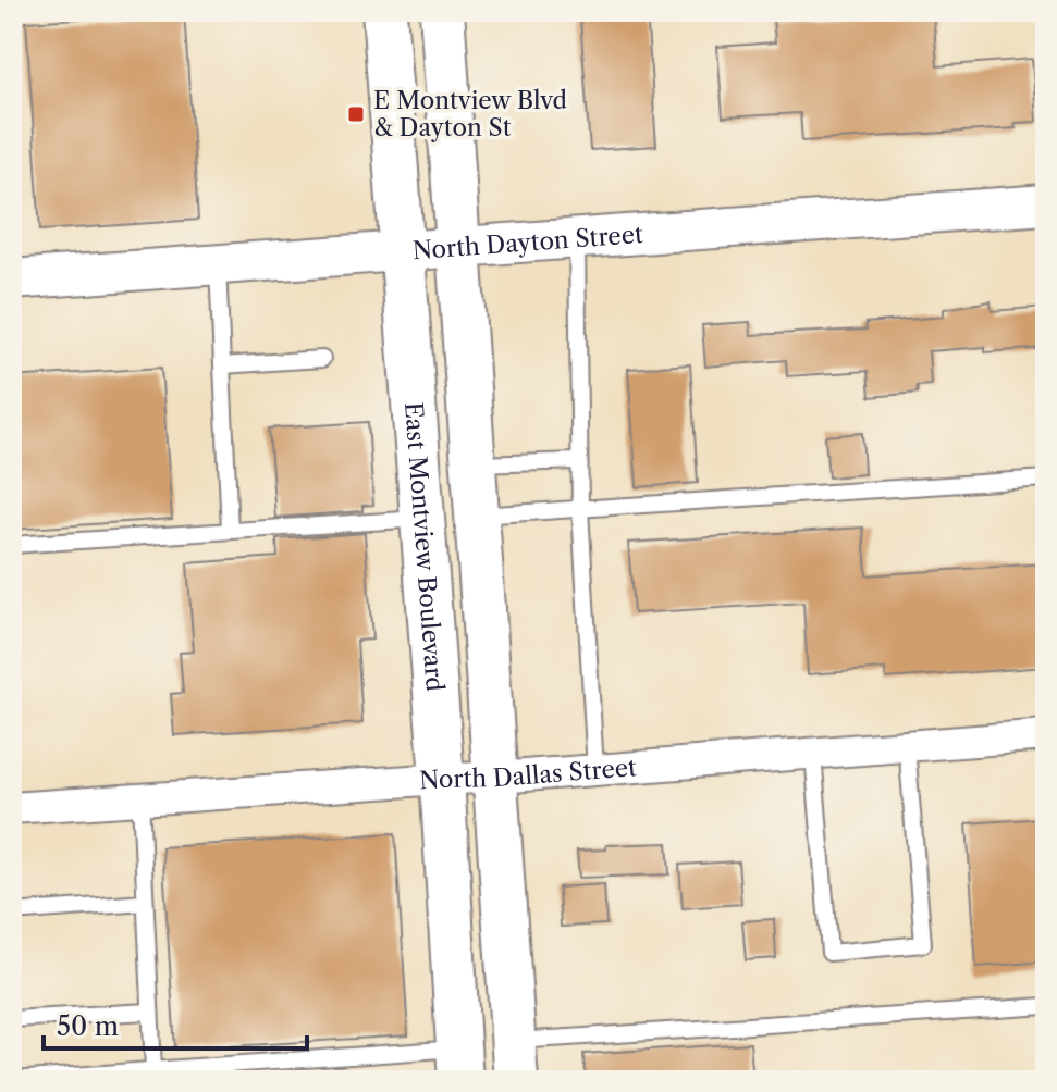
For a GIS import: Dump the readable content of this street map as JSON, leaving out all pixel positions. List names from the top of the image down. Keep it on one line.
{"streets":{"main road":["East Montview Boulevard"],"street":["North Dayton Street","North Dallas Street"]},"crossings":[["North Dayton Street","East Montview Boulevard"],["East Montview Boulevard","North Dallas Street"]],"places":{"transit":["E Montview Blvd & Dayton St"]},"scale_bar":"50 m"}
